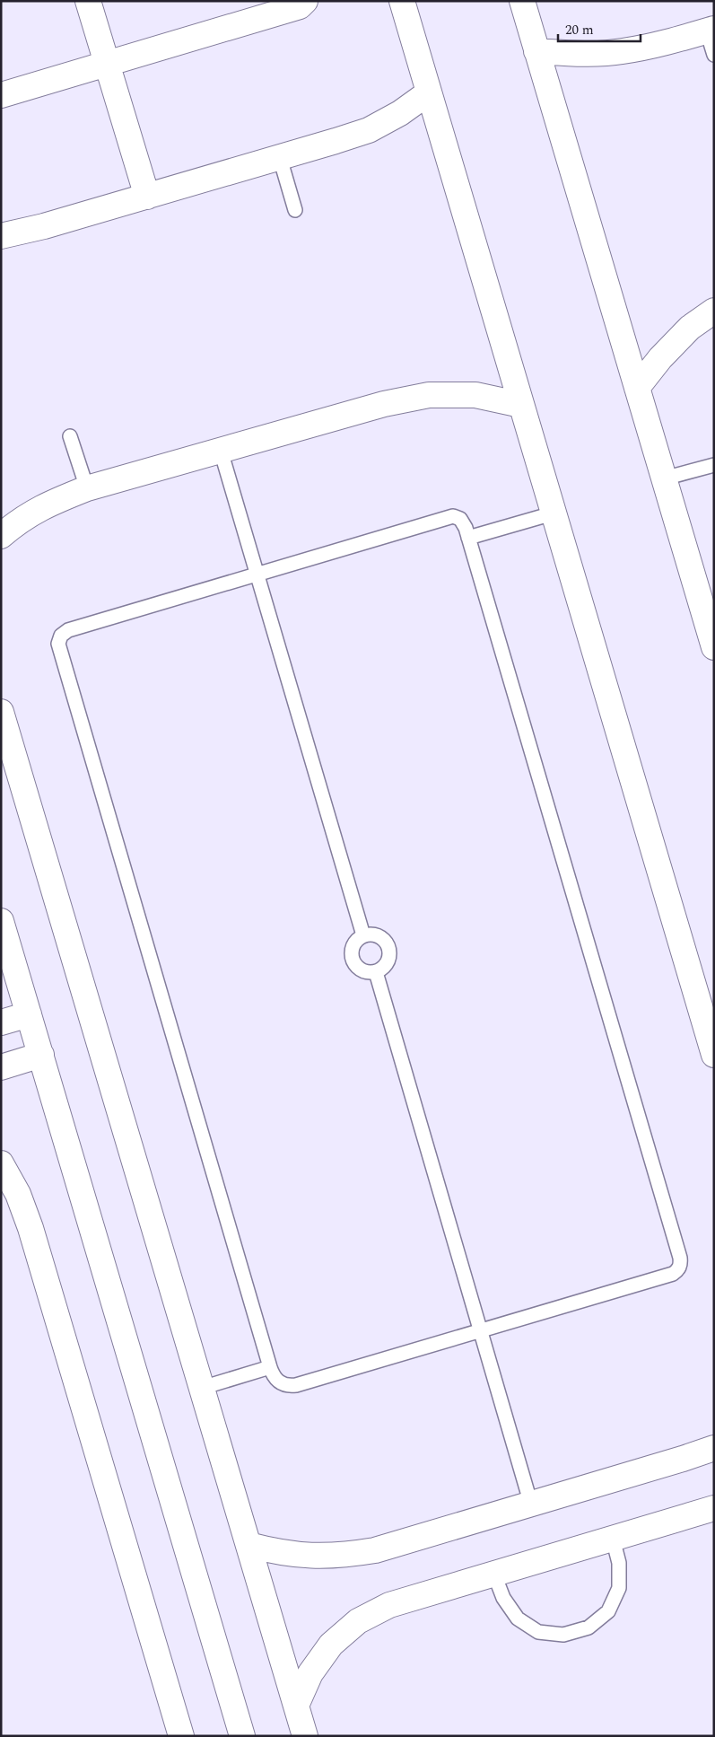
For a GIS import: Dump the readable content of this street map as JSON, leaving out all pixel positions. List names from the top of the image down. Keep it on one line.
{"scale_bar":"20 m"}
